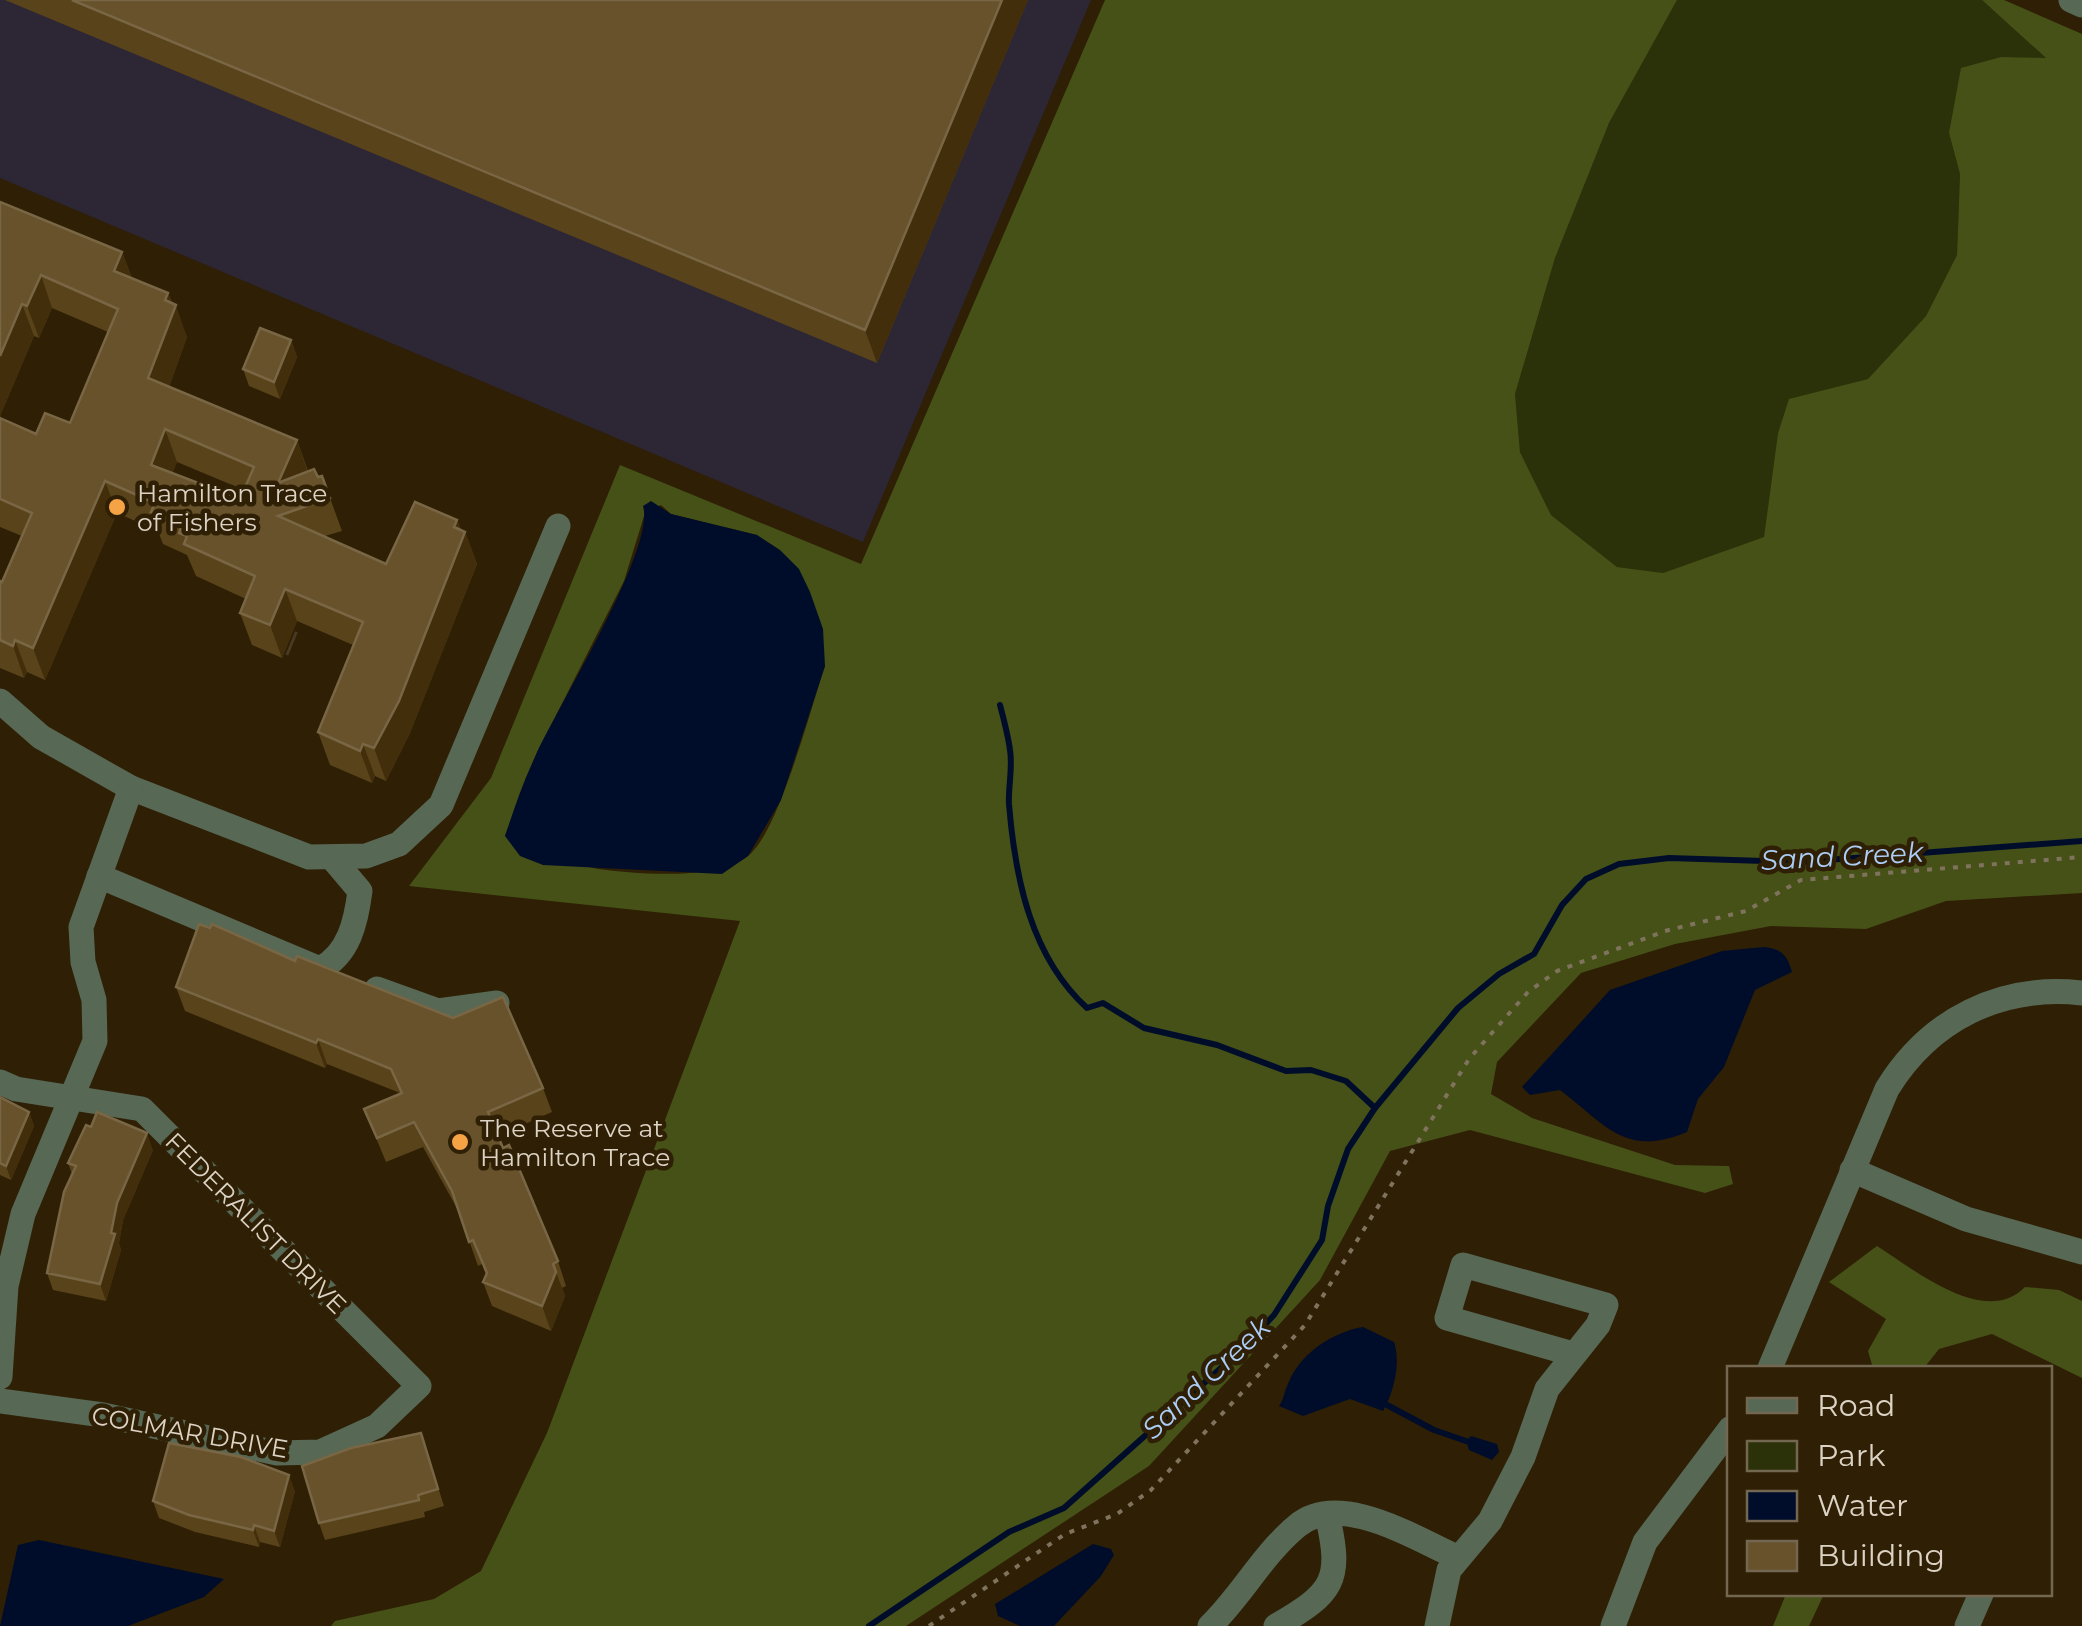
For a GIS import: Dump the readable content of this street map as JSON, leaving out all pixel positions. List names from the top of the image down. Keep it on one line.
{"streets":{"street":["FEDERALIST DRIVE","COLMAR DRIVE"]},"crossings":[["FEDERALIST DRIVE","COLMAR DRIVE"]],"water":["Sand Creek"],"places":["Hamilton Trace of Fishers","The Reserve at Hamilton Trace"],"legend":["Road","Park","Water","Building"]}
